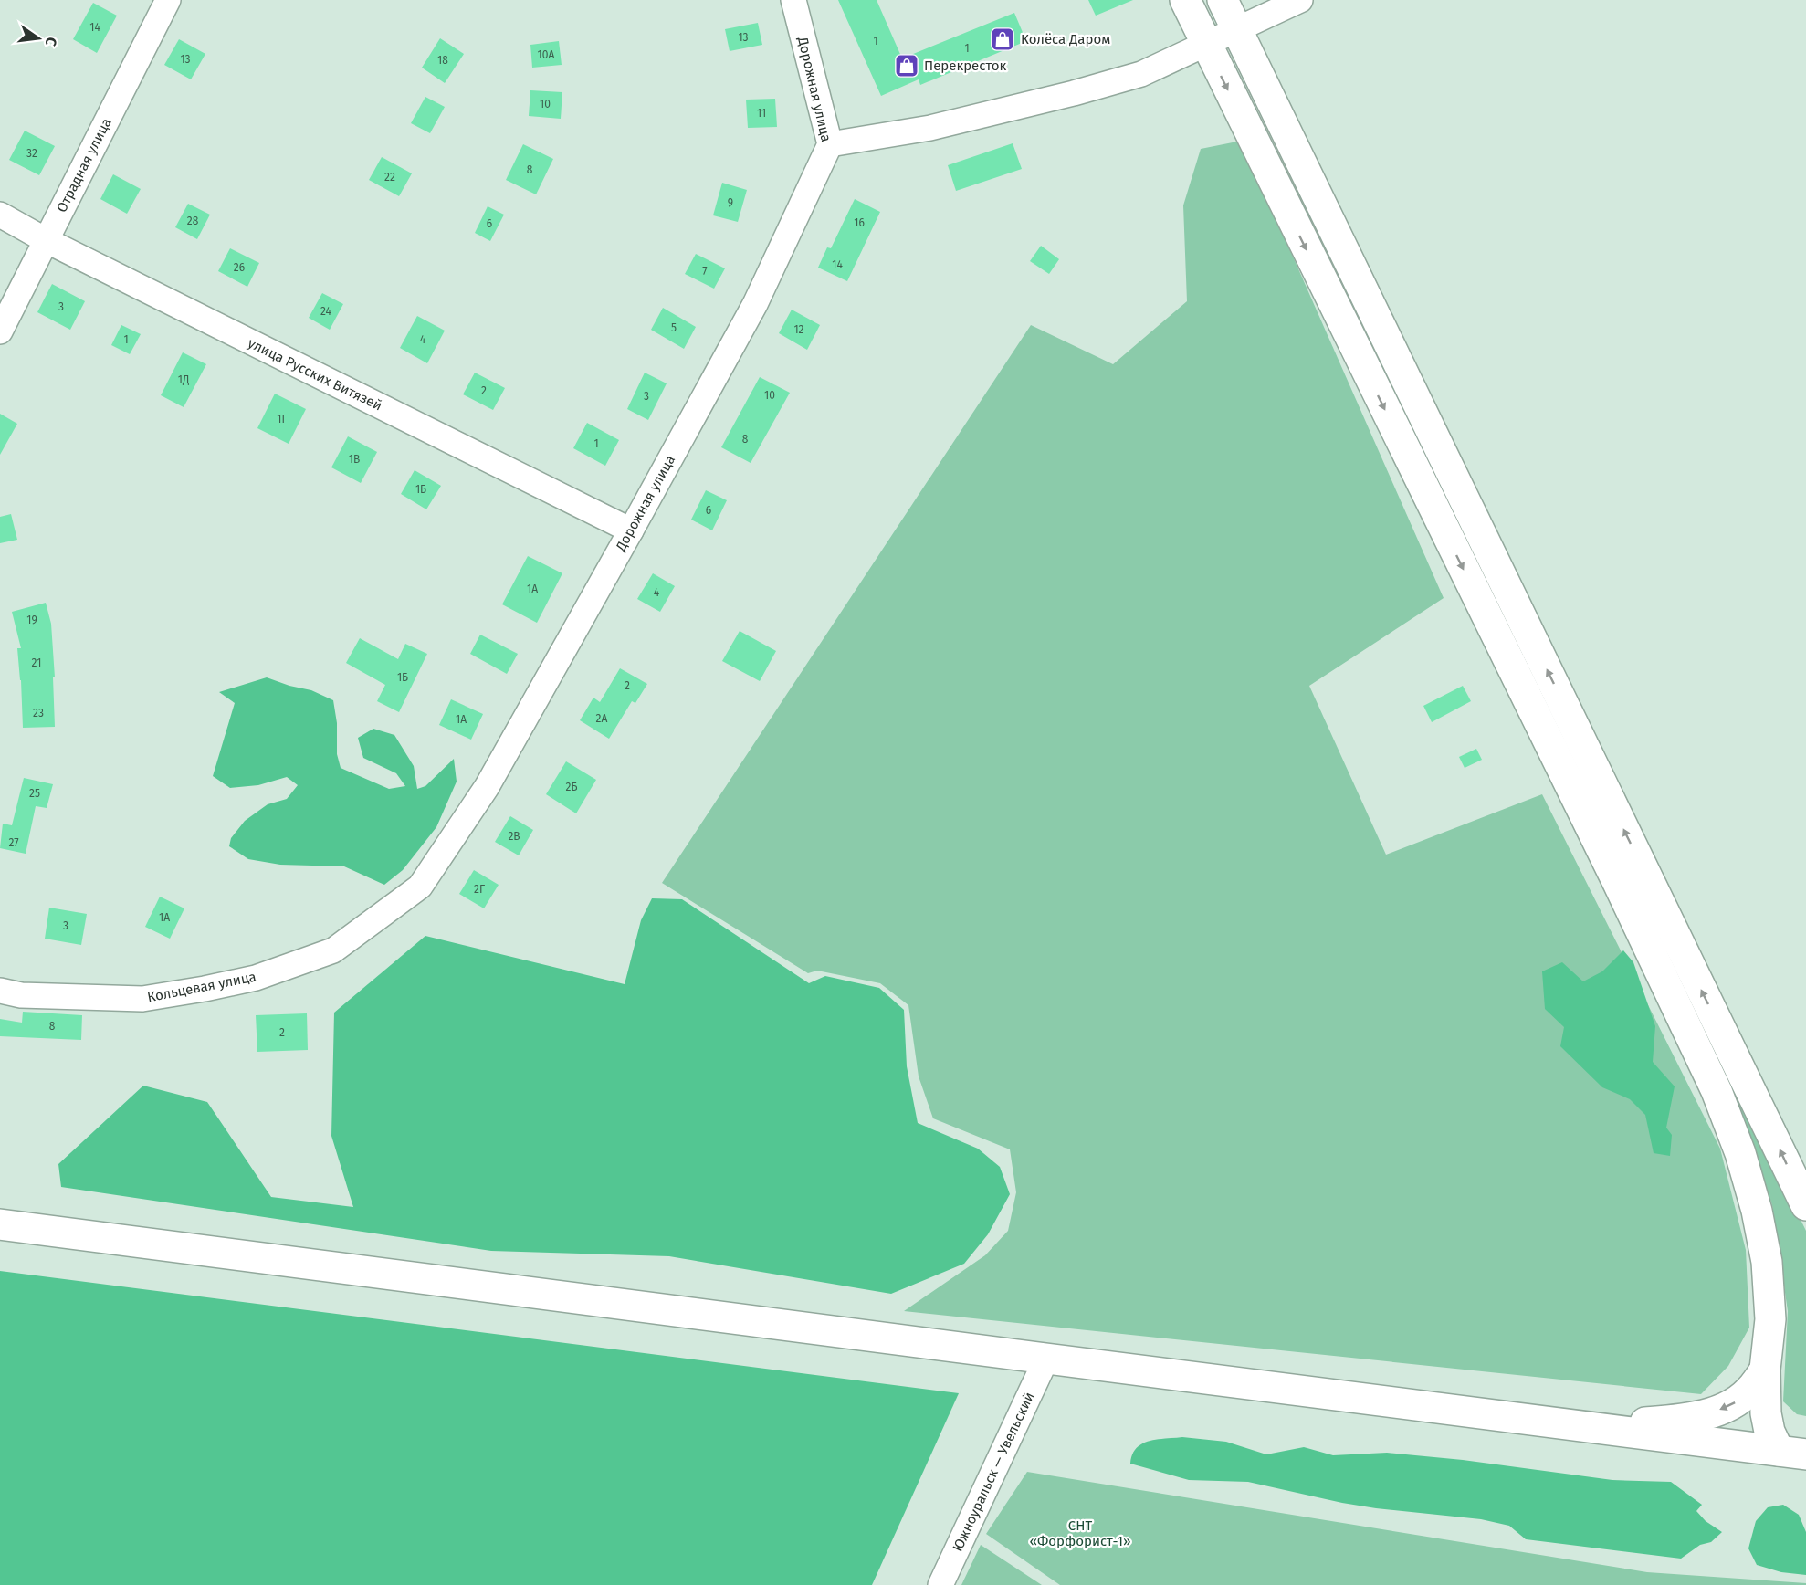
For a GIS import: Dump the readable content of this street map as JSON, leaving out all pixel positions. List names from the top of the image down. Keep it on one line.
{"streets":{"street":["Дорожная улица","Отрадная улица","улица Русских Витязей","Кольцевая улица","Южноуральск — Увельский"]},"crossings":[["Дорожная улица","улица Русских Витязей"],["Дорожная улица","Кольцевая улица"],["Отрадная улица","улица Русских Витязей"]],"parks":["СНТ «Форфорист-1»"],"places":{"shop":["Колёса Даром","Перекресток"]},"house_numbers":["14","13","1","1","10А","13","18","10","11","32","8","22","9","28","16","6","14","26","7","3","24","5","12","1","4","1Д","2","10","3","1Г","8","1","1В","1Б","6","1А","4","19","21","1Б","2","23","2А","1А","2Б","25","2В","27","2Г","1А","3","8","2"],"north":"right"}
